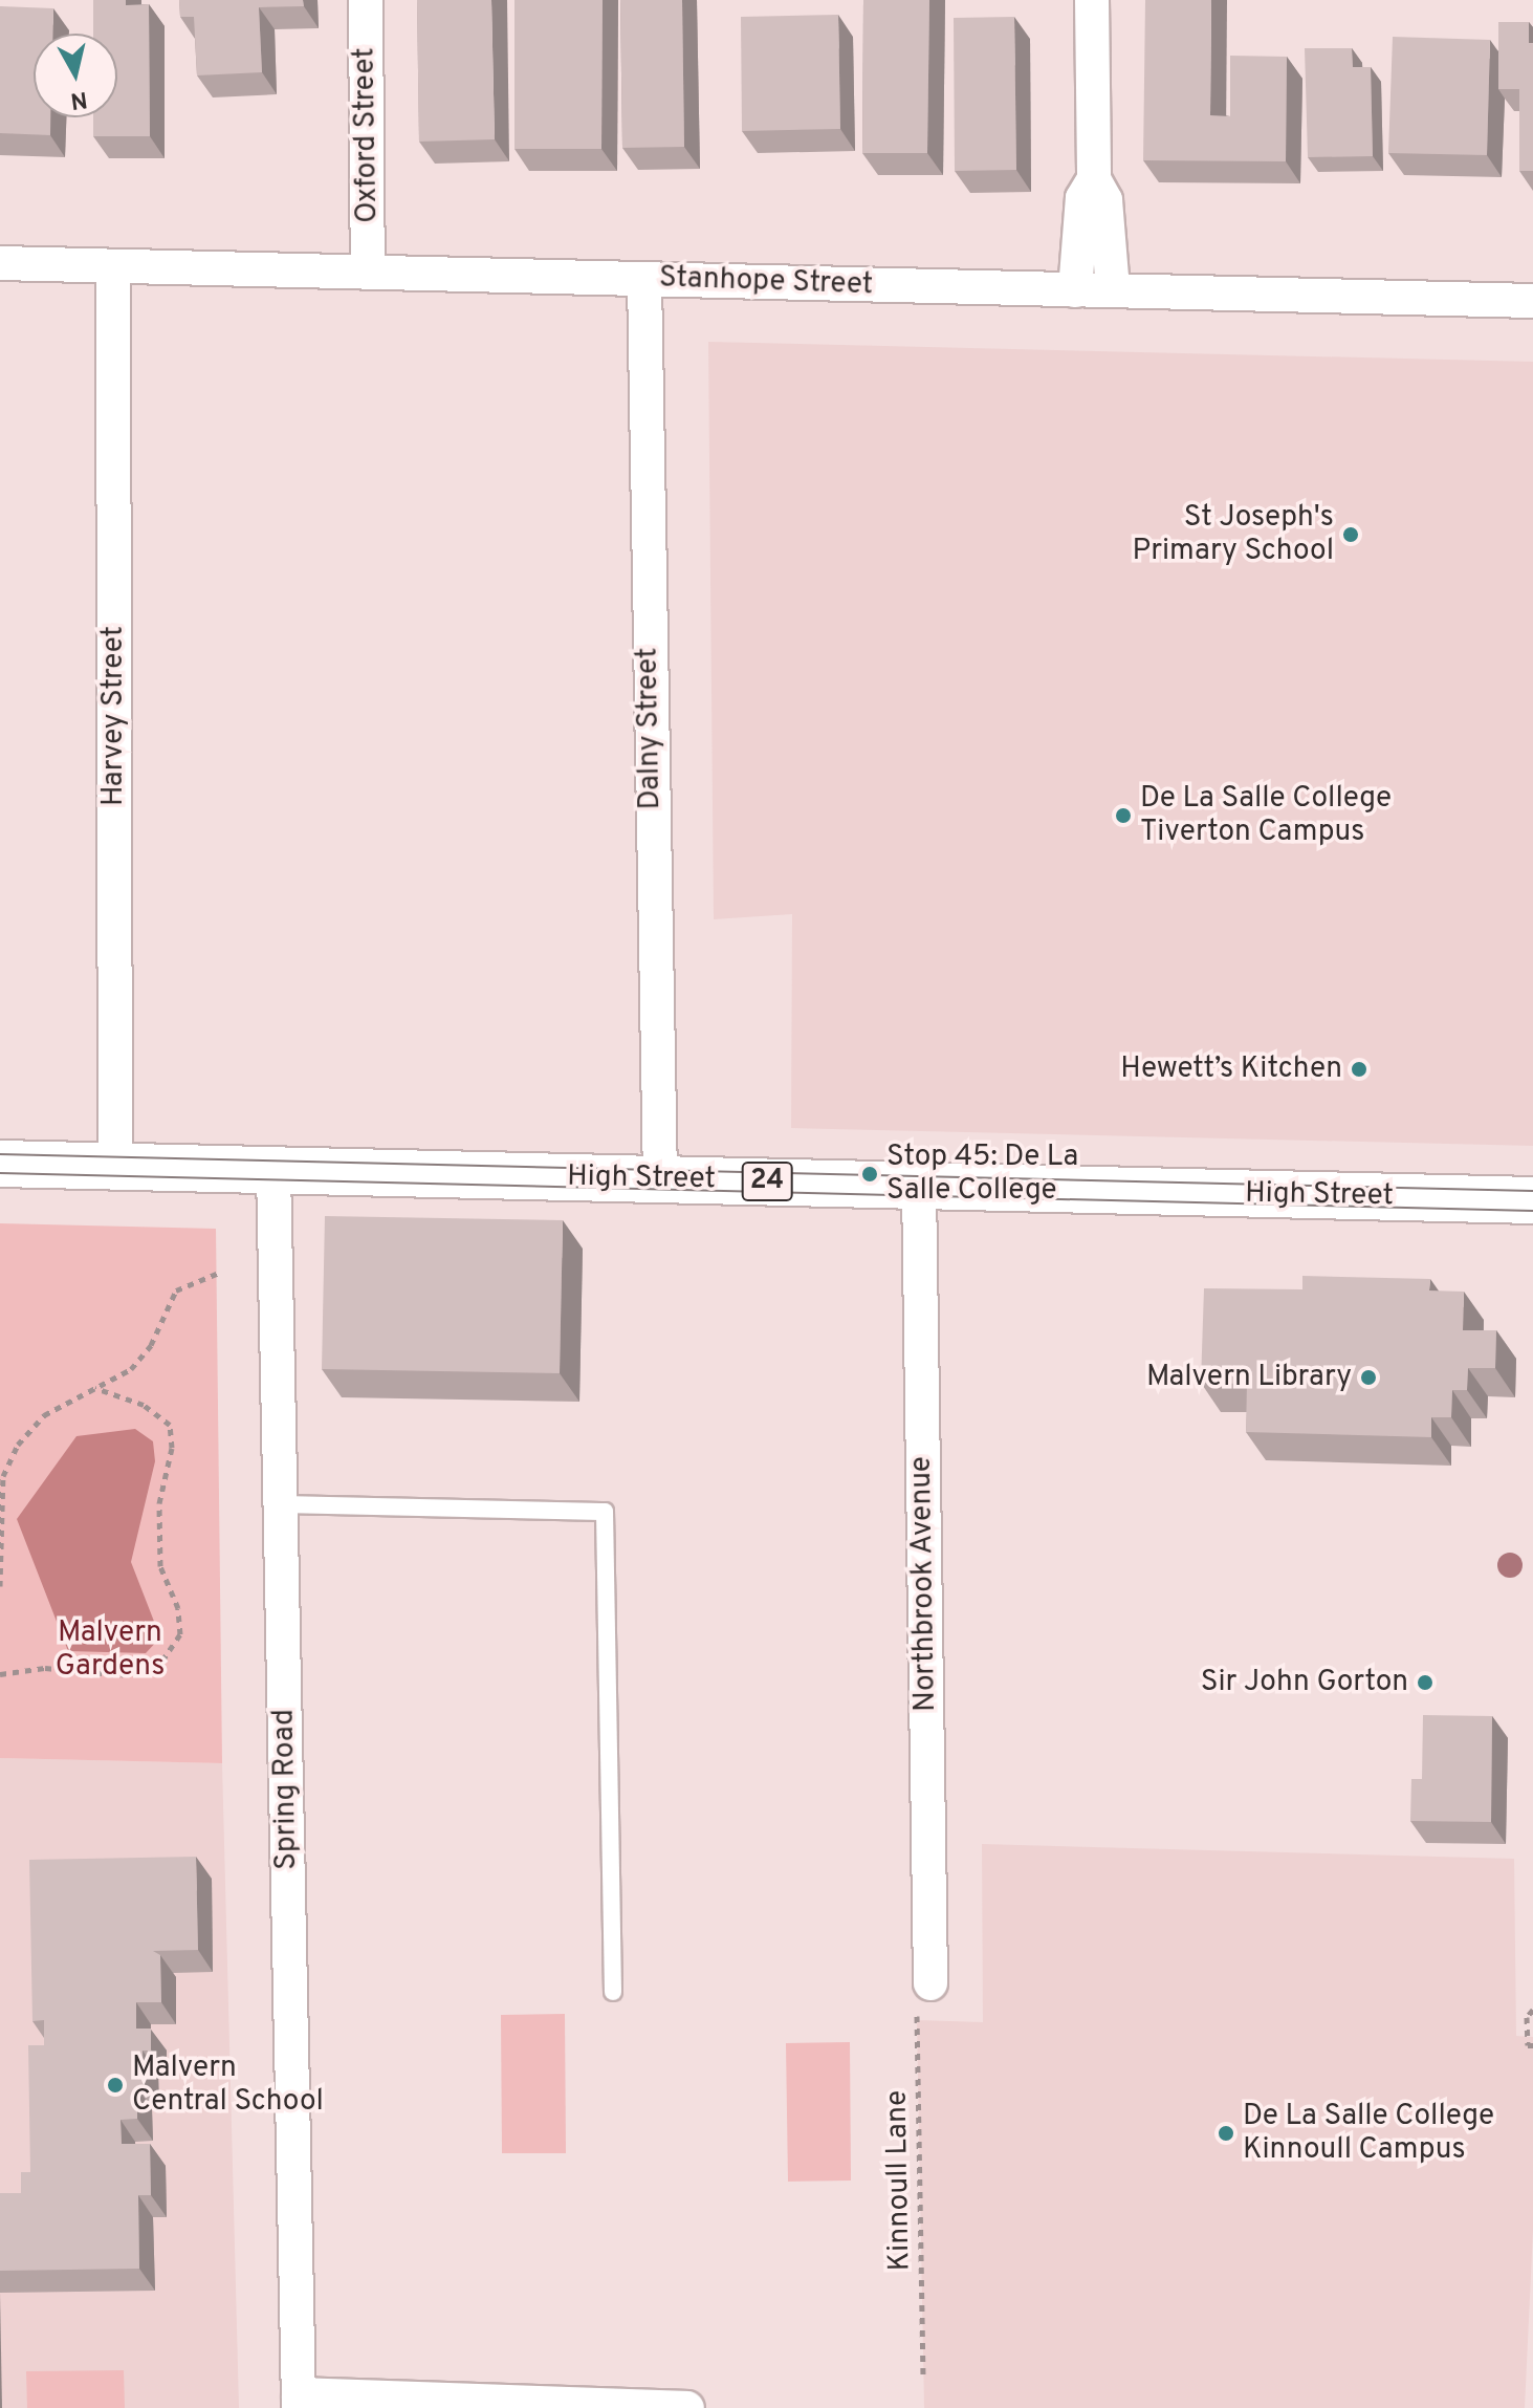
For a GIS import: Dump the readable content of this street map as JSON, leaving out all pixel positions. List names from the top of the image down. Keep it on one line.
{"streets":{"main road":["High Street","24"],"street":["Oxford Street","Stanhope Street","Harvey Street","Dalny Street","Northbrook Avenue","Spring Road"],"path":["Kinnoull Lane"]},"crossings":[["Oxford Street","Stanhope Street"],["Stanhope Street","Harvey Street"],["Stanhope Street","Dalny Street"],["Harvey Street","High Street"],["Dalny Street","High Street"],["High Street","Northbrook Avenue"],["High Street","Spring Road"],["Northbrook Avenue","Kinnoull Lane"]],"parks":["Malvern Gardens"],"places":["St Joseph's Primary School","De La Salle College Tiverton Campus","Hewett’s Kitchen","Stop 45: De La Salle College","Malvern Library","Sir John Gorton","Malvern Central School","De La Salle College Kinnoull Campus"],"north":"bottom"}
